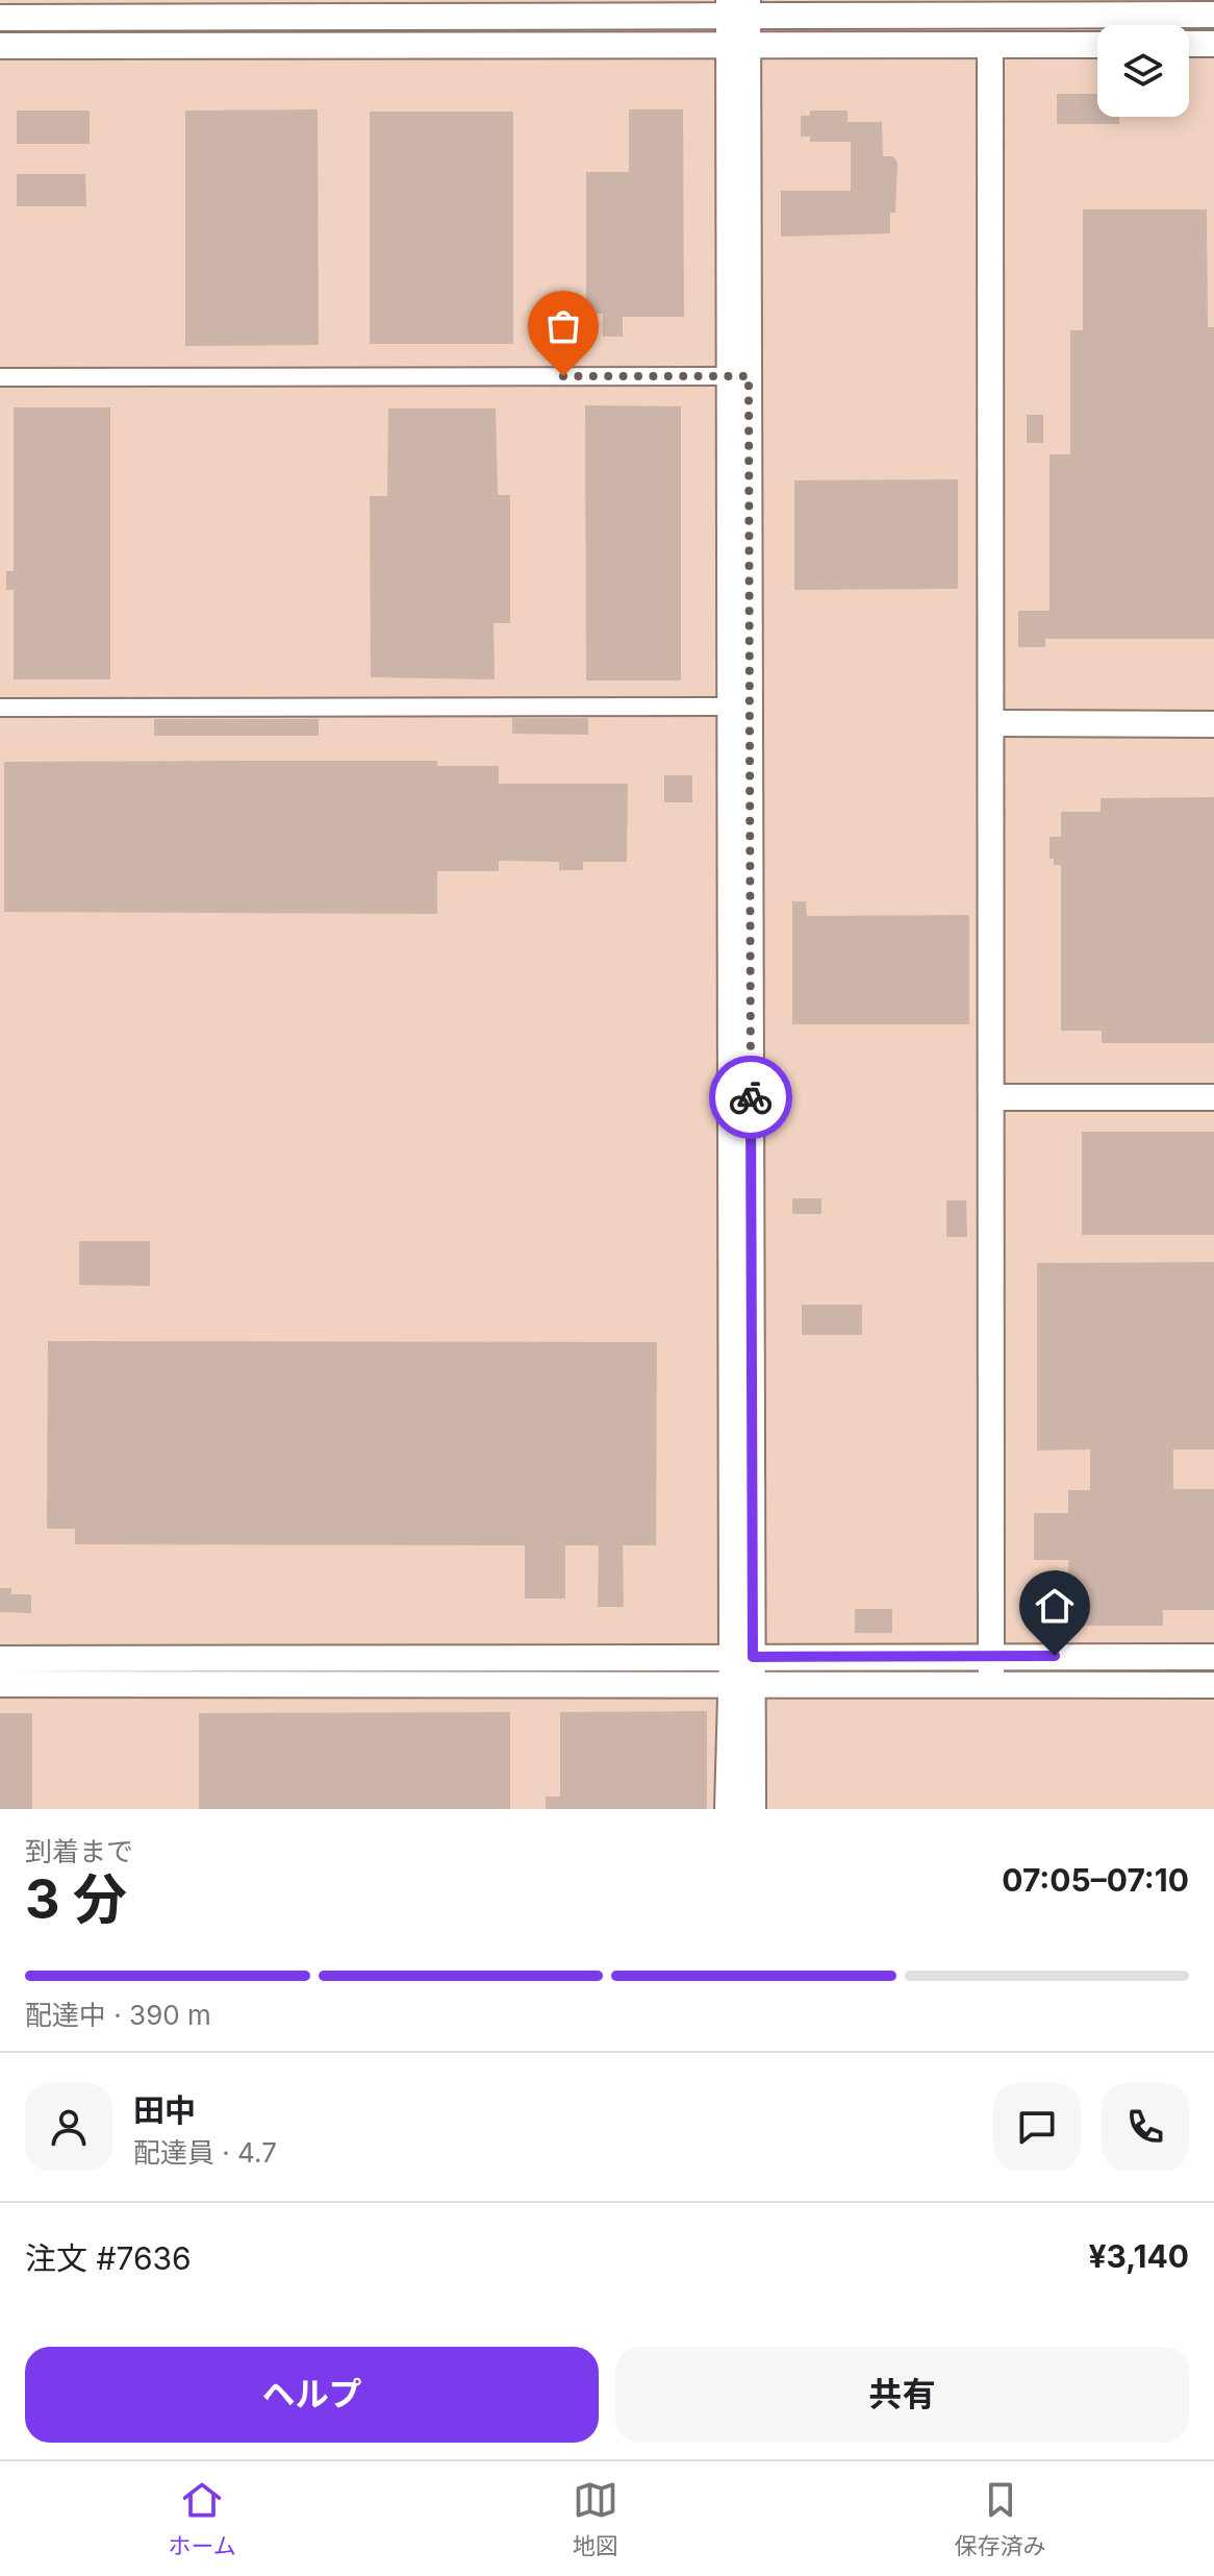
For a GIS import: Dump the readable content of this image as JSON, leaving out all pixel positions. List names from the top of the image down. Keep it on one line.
{"page":{"heading":["3 分","到着まで","07:05–07:10"],"panel":["田中","配達員 · 4.7","注文 #7636","¥3,140"],"bar":"配達中 · 390 m","buttons":["ヘルプ","共有"],"tabs":["ホーム","地図","保存済み"]}}
